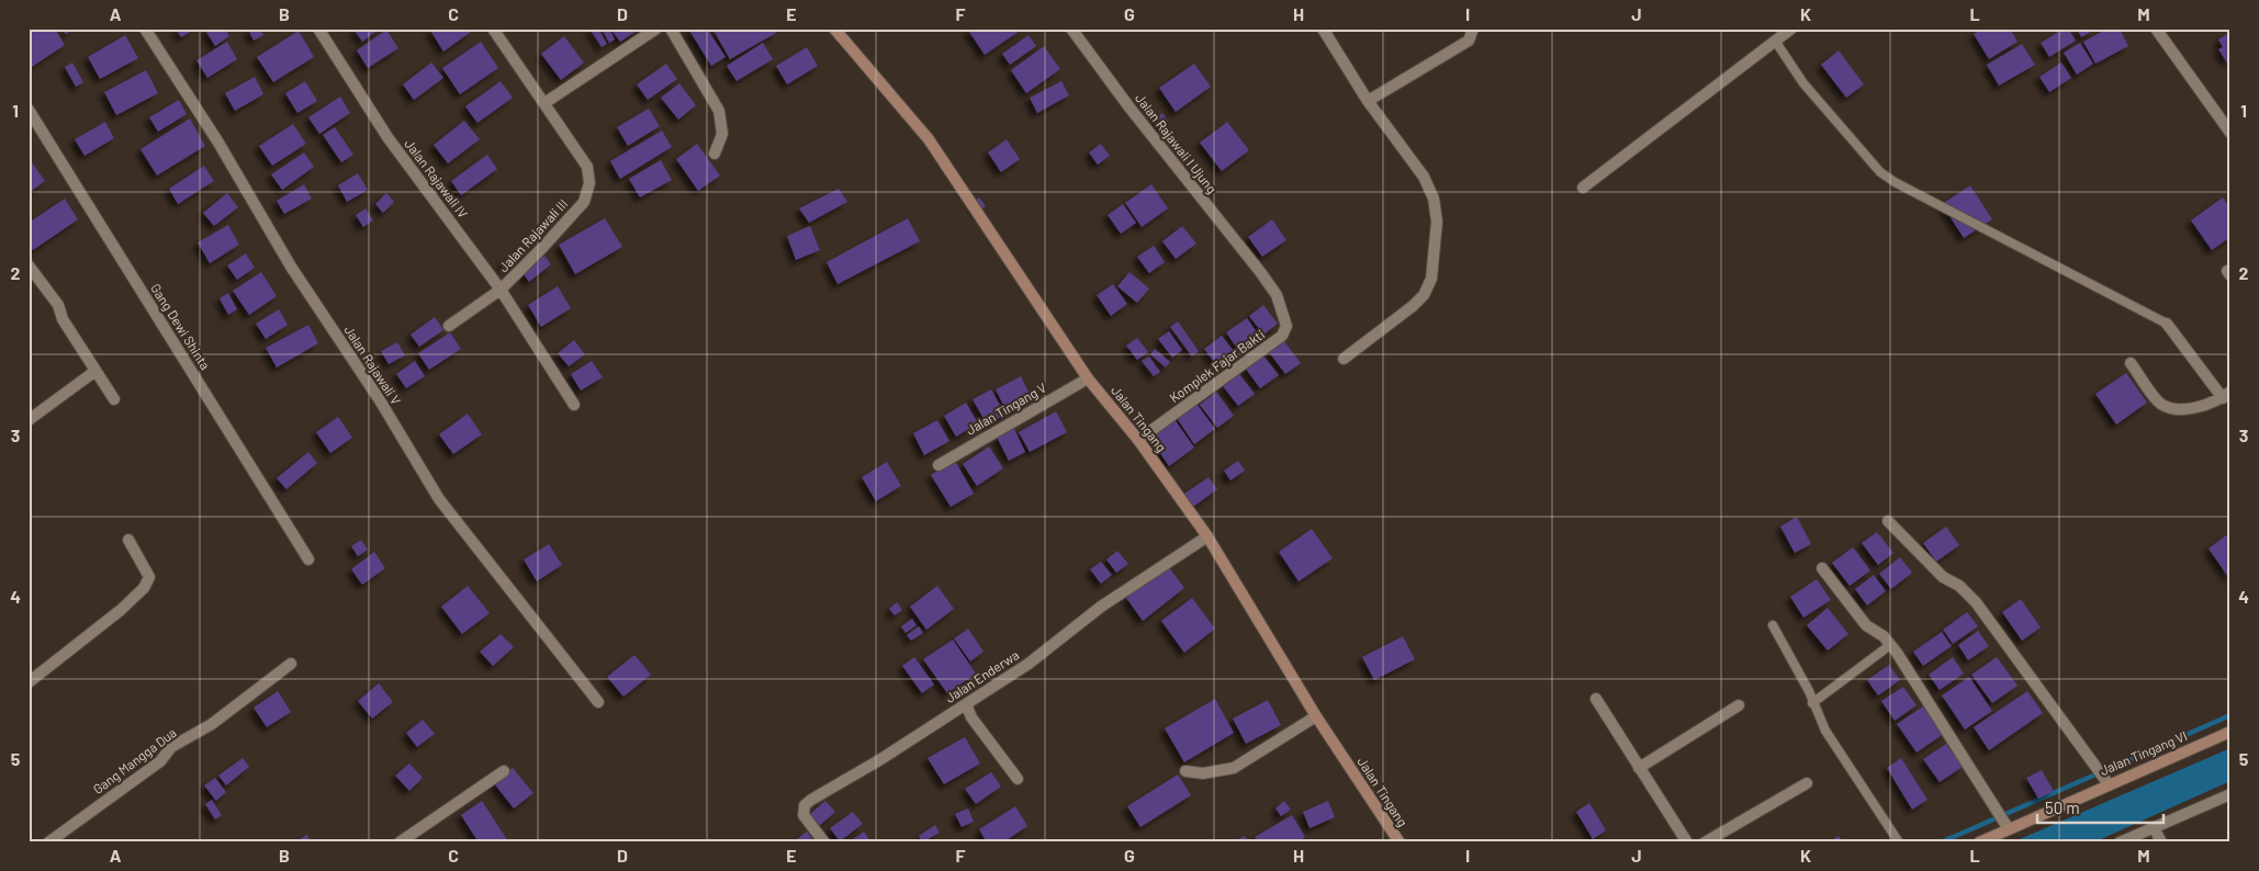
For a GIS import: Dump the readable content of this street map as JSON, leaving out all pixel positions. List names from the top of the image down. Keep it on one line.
{"streets":{"main road":["Jalan Tingang","Jalan Tingang VI"],"street":["Jalan Rajawali I Ujung","Jalan Rajawali IV","Jalan Rajawali III","Gang Dewi Shinta","Jalan Rajawali V","Komplek Fajar Bakti","Jalan Tingang V","Jalan Enderwa","Gang Mangga Dua"]},"crossings":[["Jalan Rajawali I Ujung","Komplek Fajar Bakti"],["Jalan Rajawali IV","Jalan Rajawali III"],["Komplek Fajar Bakti","Jalan Tingang"],["Jalan Tingang V","Jalan Tingang"],["Jalan Tingang","Jalan Enderwa"]],"scale_bar":"50 m","grid":{"columns":["A","B","C","D","E","F","G","H","I","J","K","L","M"],"rows":["1","2","3","4","5"]}}
